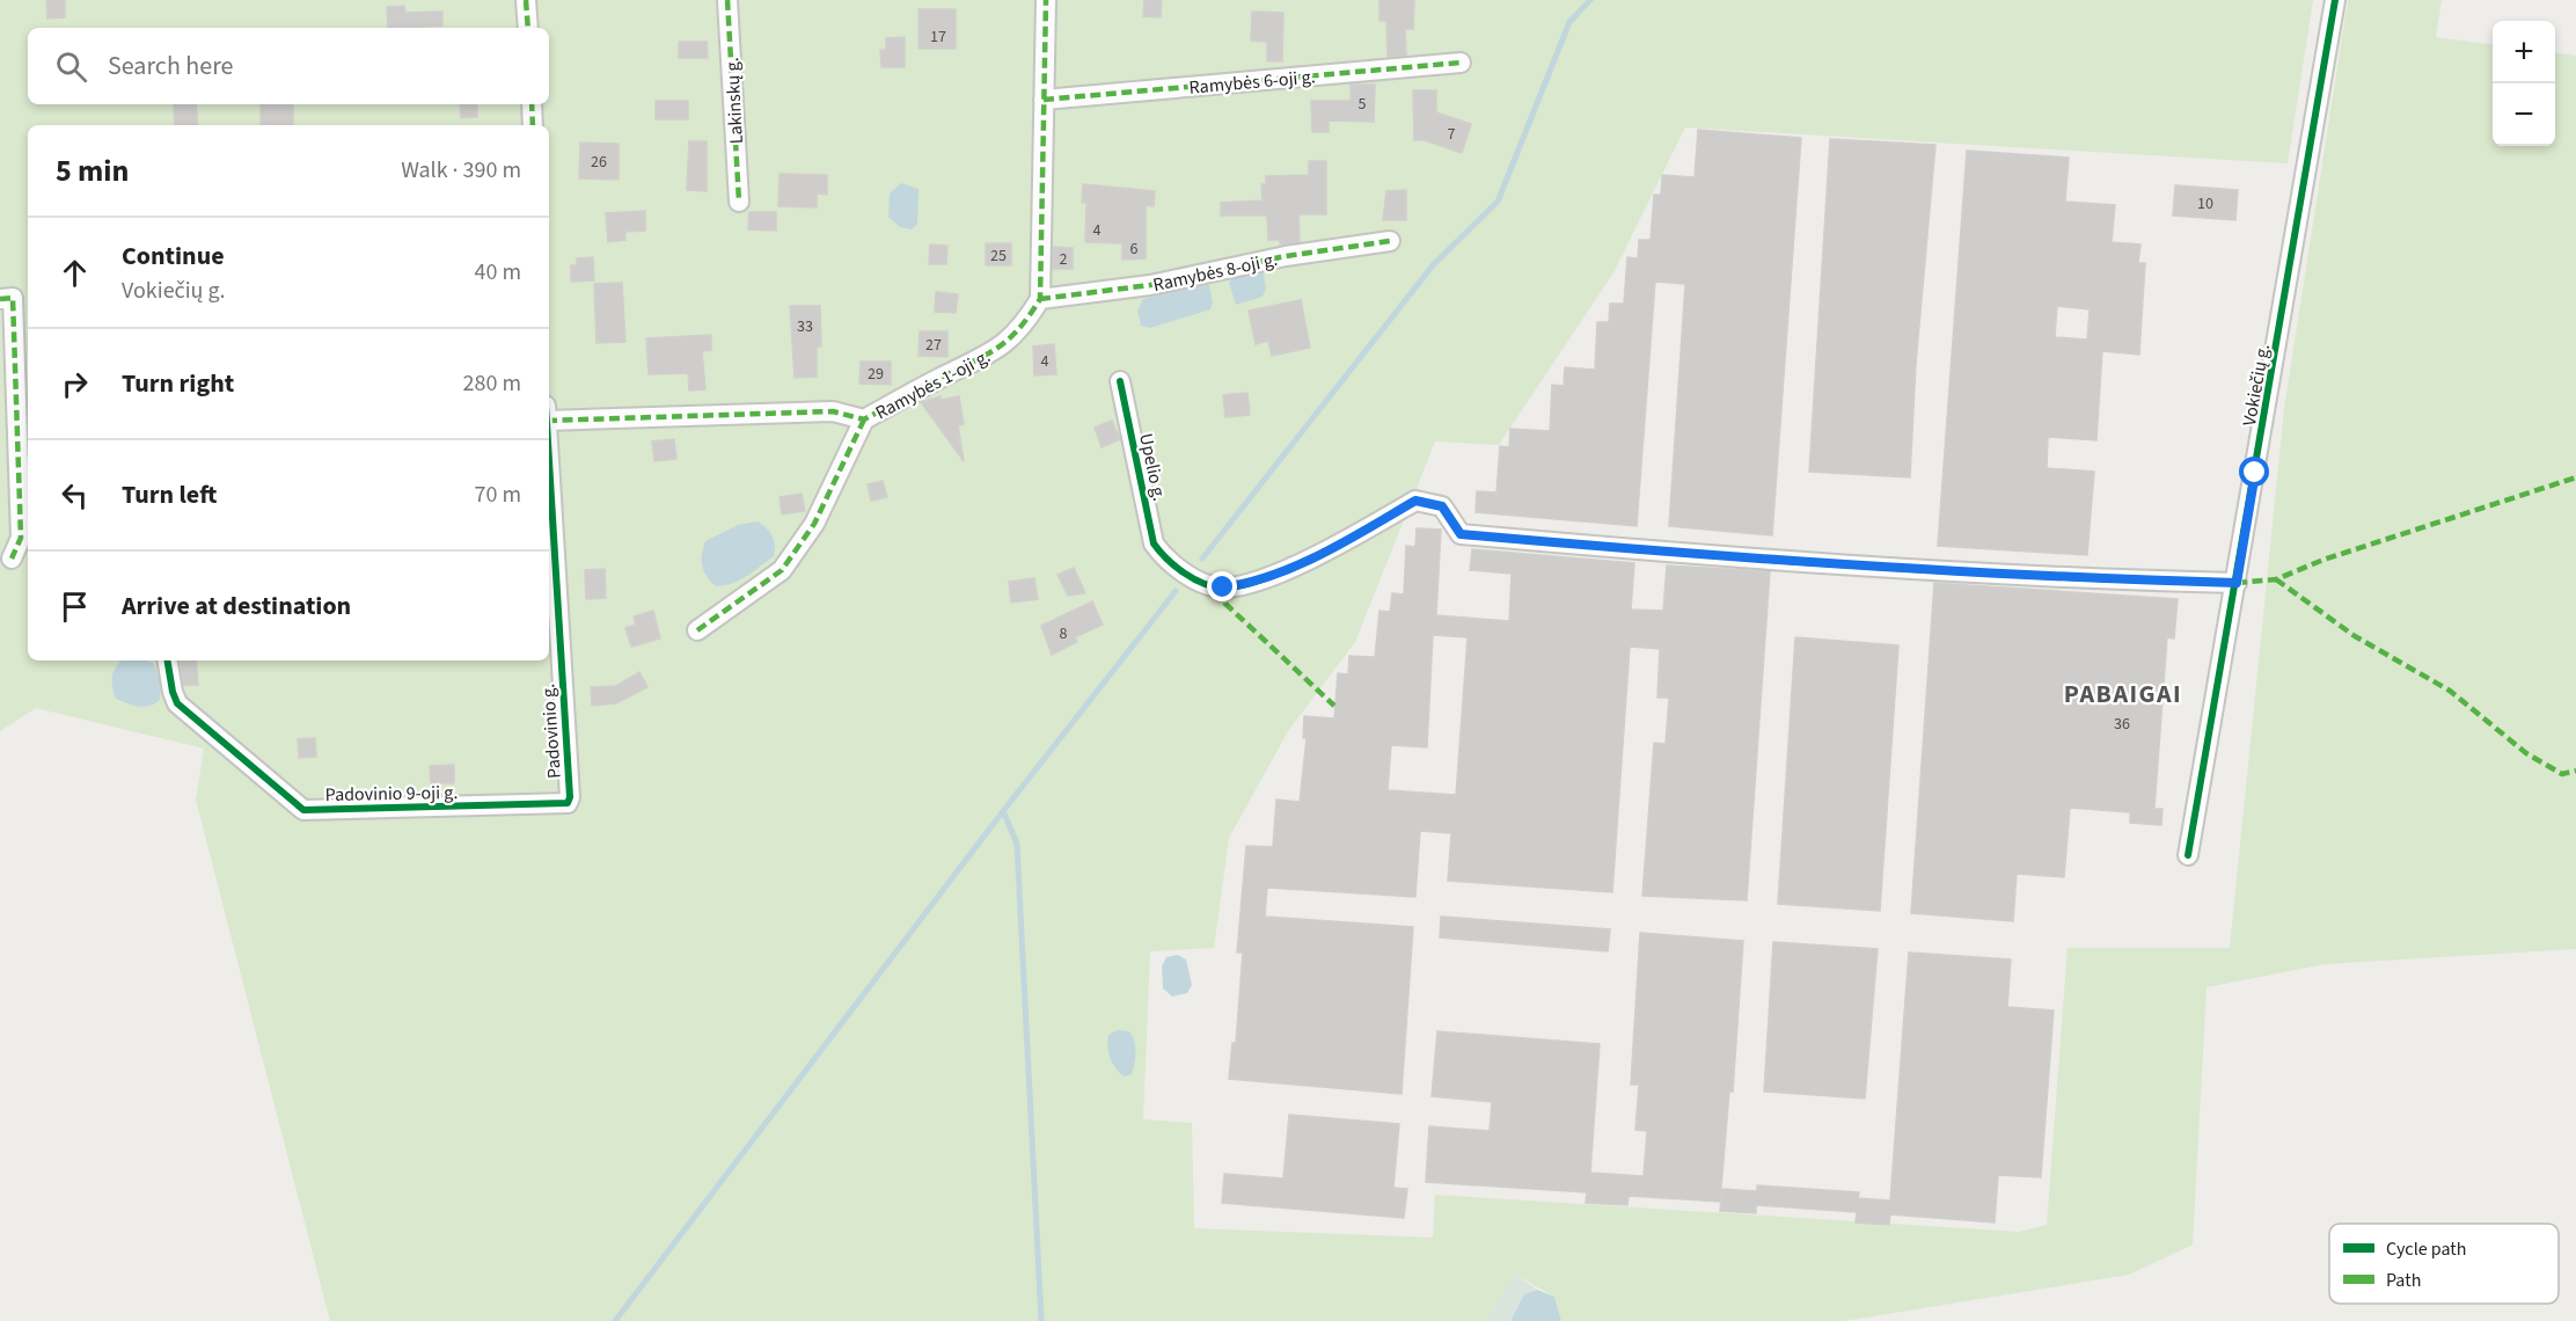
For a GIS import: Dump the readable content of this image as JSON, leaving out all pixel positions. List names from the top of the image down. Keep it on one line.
{"streets":{"street":["Ramybės 6-oji g.","Lakinskų g.","Ramybės 8-oji g.","Ramybės 1-oji g.","Vokiečių g.","Upelio g.","Padovinio g.","Padovinio 9-oji g."]},"crossings":[["Ramybės 8-oji g.","Ramybės 1-oji g."],["Vokiečių g.","Upelio g."],["Padovinio g.","Padovinio 9-oji g."]],"districts":["PABAIGAI"],"house_numbers":["17","5","7","26","10","4","6","25","2","33","27","4","29","8","36"],"legend":["Cycle path","Path"],"page":{"map_buttons":["+","−"],"search":"Search here","heading":["5 min","Walk · 390 m"],"list":[["Continue","Vokiečių g.","40 m"],["Turn right","280 m"],["Turn left","70 m"],"Arrive at destination"]}}
